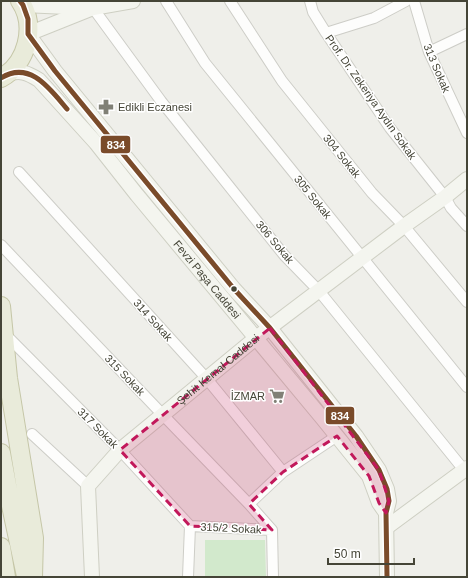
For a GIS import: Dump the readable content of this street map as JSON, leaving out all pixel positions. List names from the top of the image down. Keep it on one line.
{"streets":{"street":["313 Sokak","Prof. Dr. Zekeriya Aydın Sokak","304 Sokak","305 Sokak","306 Sokak","Fevzi Paşa Caddesi","314 Sokak","Şehit Kemal Caddesi","315 Sokak","317 Sokak","315/2 Sokak"]},"crossings":[["Prof. Dr. Zekeriya Aydın Sokak","Şehit Kemal Caddesi"],["304 Sokak","Şehit Kemal Caddesi"],["305 Sokak","Şehit Kemal Caddesi"],["306 Sokak","Şehit Kemal Caddesi"],["Fevzi Paşa Caddesi","Şehit Kemal Caddesi"],["314 Sokak","Şehit Kemal Caddesi"],["Şehit Kemal Caddesi","315 Sokak"],["Şehit Kemal Caddesi","317 Sokak"],["315 Sokak","315/2 Sokak"],["317 Sokak","315/2 Sokak"]],"places":{"pharmacy":["Edikli Eczanesi"],"supermarket":["İZMAR"]},"lines":["transit line 834"],"scale_bar":"50 m"}
